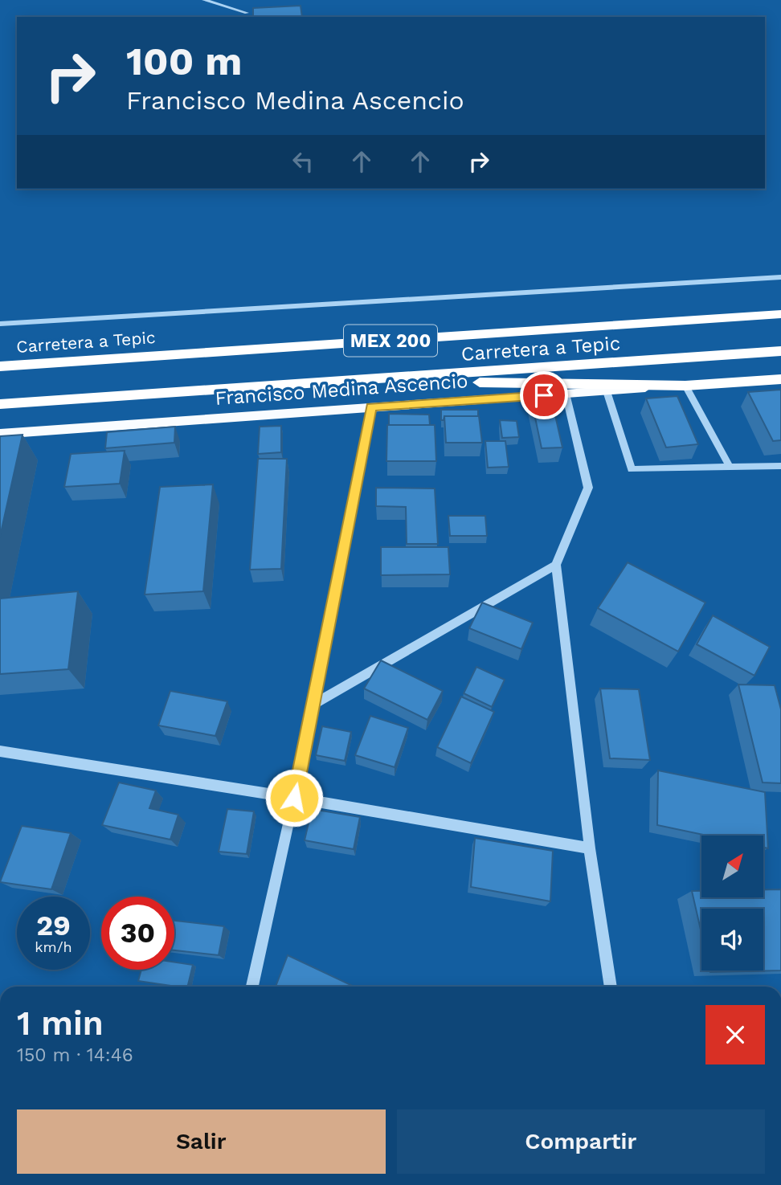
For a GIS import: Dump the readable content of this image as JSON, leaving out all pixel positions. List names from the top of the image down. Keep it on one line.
{"streets":{"highway":["MEX 200","Carretera a Tepic","Francisco Medina Ascencio"]},"crossings":[["Carretera a Tepic","Francisco Medina Ascencio"]],"north":"top right","page":{"turn":["100 m","Francisco Medina Ascencio"],"speed":"29 km/h","limit":"30","heading":["1 min","150 m · 14:46"],"buttons":["Salir","Compartir"]}}
